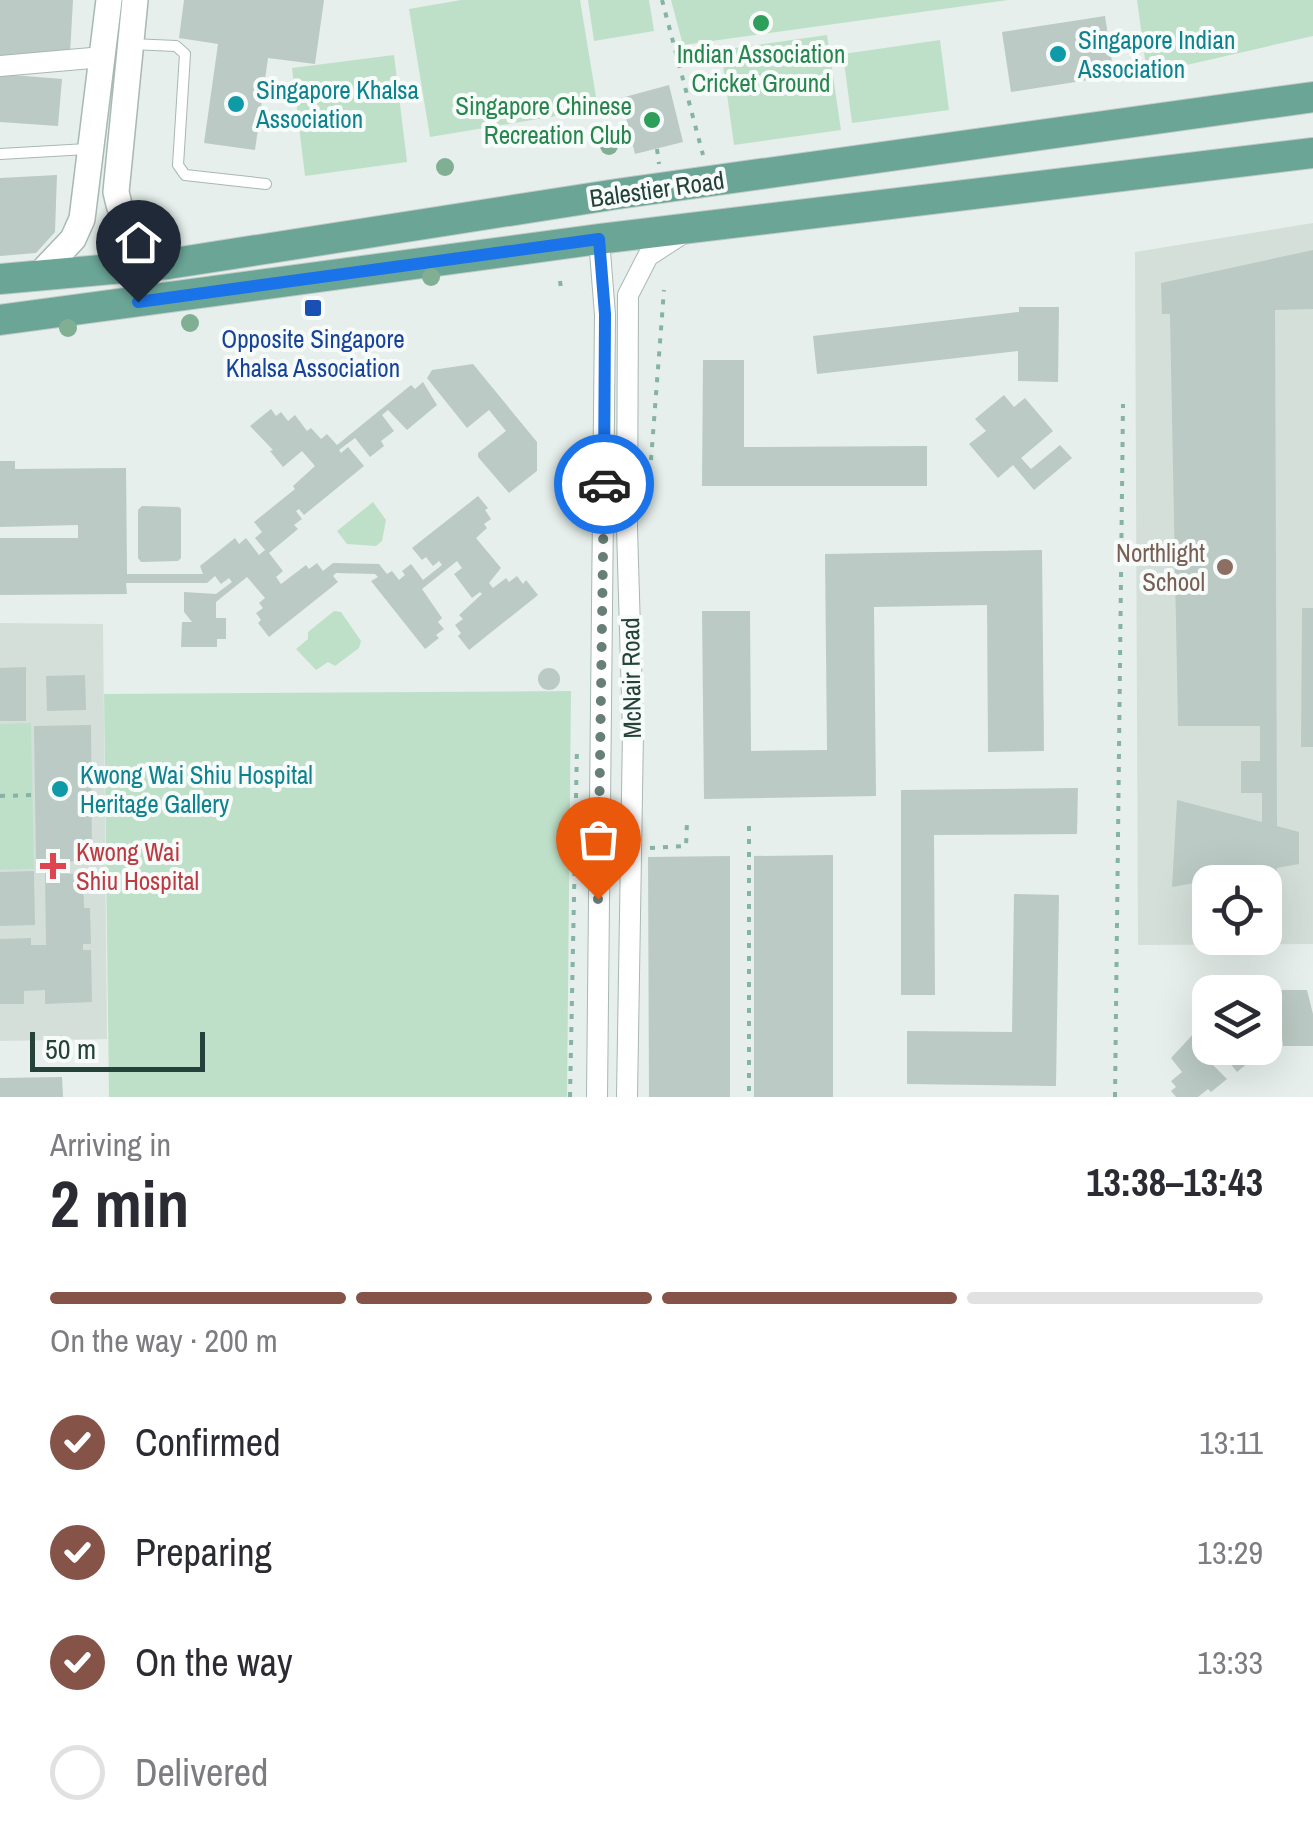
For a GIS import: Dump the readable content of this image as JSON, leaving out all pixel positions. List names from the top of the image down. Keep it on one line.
{"streets":{"main road":["Balestier Road"],"street":["McNair Road"]},"crossings":[["Balestier Road","McNair Road"]],"places":{"other":["Indian Association Cricket Ground","Singapore Indian Association","Singapore Khalsa Association","Singapore Chinese Recreation Club","Northlight School","Kwong Wai Shiu Hospital Heritage Gallery"],"transit":["Opposite Singapore Khalsa Association"],"health":["Kwong Wai Shiu Hospital"]},"scale_bar":"50 m","page":{"scale":"50 m","heading":["2 min","Arriving in","13:38–13:43"],"bar":"On the way · 200 m","list":[["Confirmed","13:11"],["Preparing","13:29"],["On the way","13:33"],"Delivered"]}}
